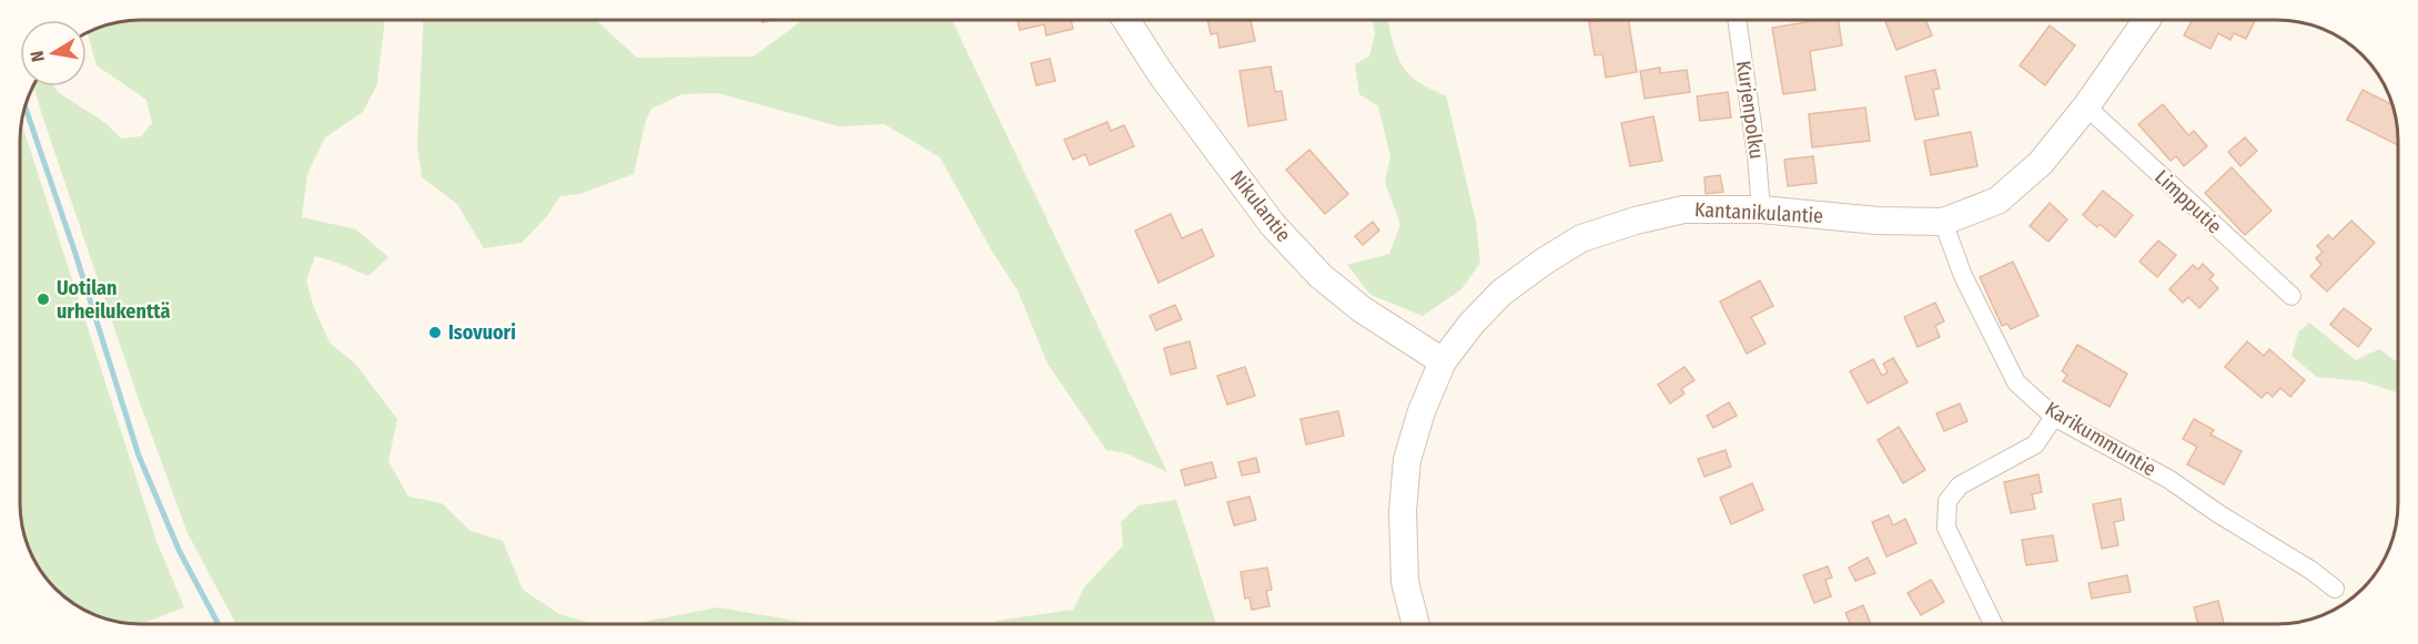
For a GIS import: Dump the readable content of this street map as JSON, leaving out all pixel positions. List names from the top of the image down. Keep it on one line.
{"streets":{"street":["Kurjenpolku","Limpputie","Nikulantie","Kantanikulantie","Karikummuntie"]},"crossings":[["Kurjenpolku","Kantanikulantie"],["Limpputie","Kantanikulantie"],["Nikulantie","Kantanikulantie"],["Kantanikulantie","Karikummuntie"]],"places":["Uotilan urheilukenttä","Isovuori"],"north":"left"}
